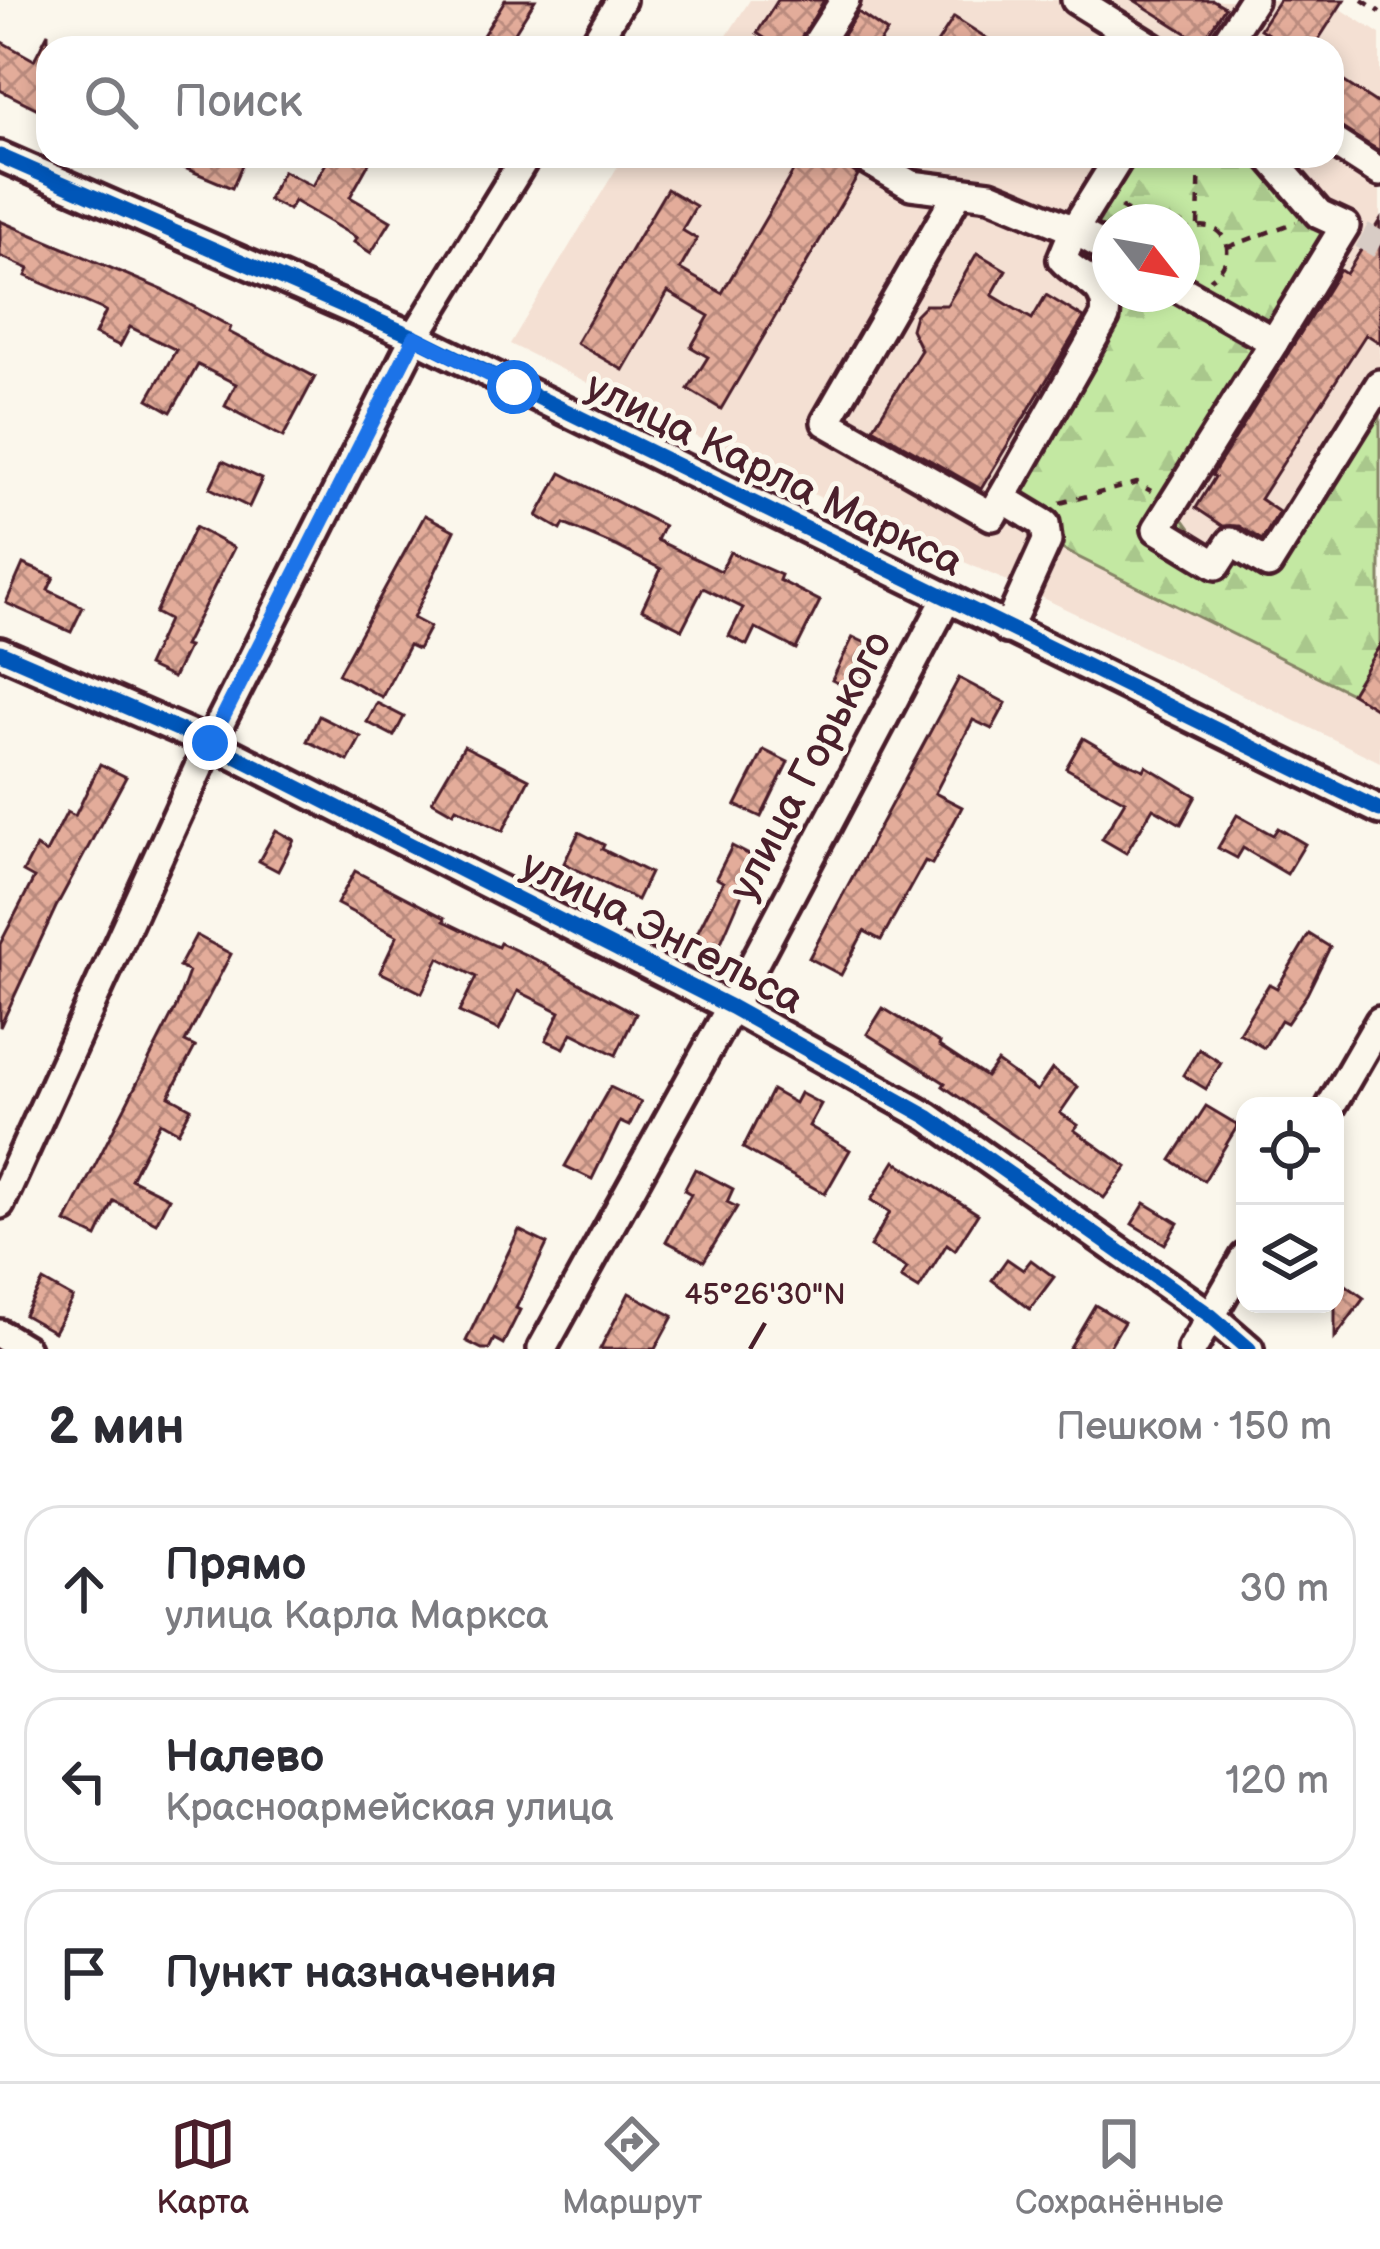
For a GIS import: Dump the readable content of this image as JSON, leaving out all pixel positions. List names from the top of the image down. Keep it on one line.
{"streets":{"street":["улица Карла Маркса","улица Горького","улица Энгельса"]},"crossings":[["улица Карла Маркса","улица Горького"],["улица Горького","улица Энгельса"]],"north":"bottom right","page":{"search":"Поиск","heading":["2 мин","Пешком · 150 m"],"list":[["Прямо","улица Карла Маркса","30 m"],["Налево","Красноармейская улица","120 m"],"Пункт назначения"],"nav":["Карта","Маршрут","Сохранённые"]},"coordinates":["45°26'30\"N"]}
